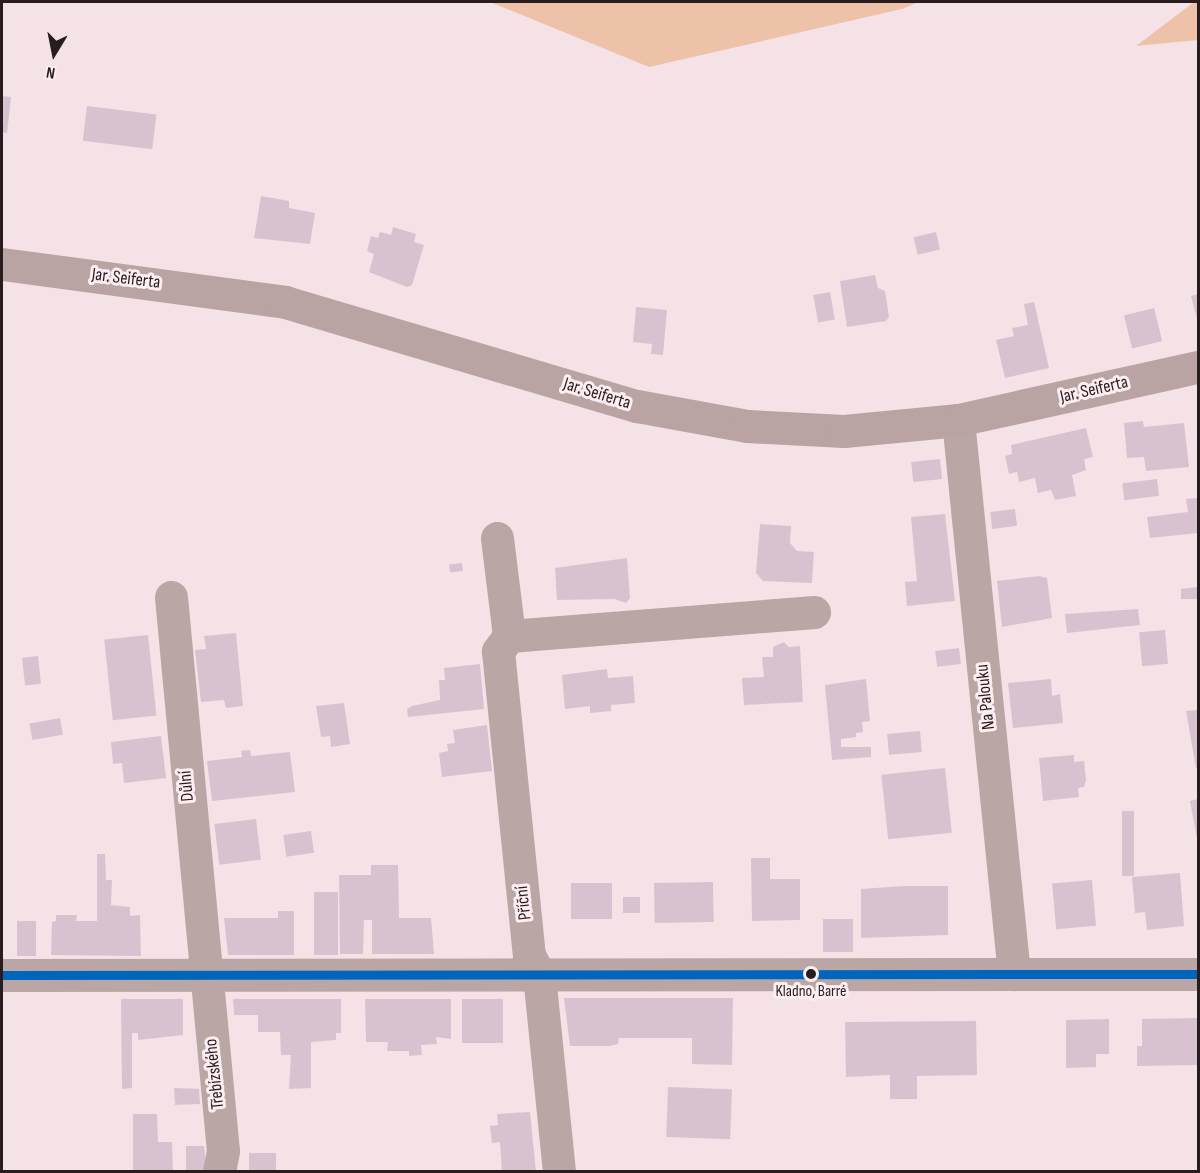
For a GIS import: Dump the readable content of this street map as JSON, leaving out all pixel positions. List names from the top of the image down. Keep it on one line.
{"streets":{"street":["Jar. Seiferta","Na Palouku","Důlní","Příční","Třebízského"]},"crossings":[["Jar. Seiferta","Na Palouku"],["Důlní","Třebízského"]],"places":["Kladno, Barré"],"north":"bottom"}
